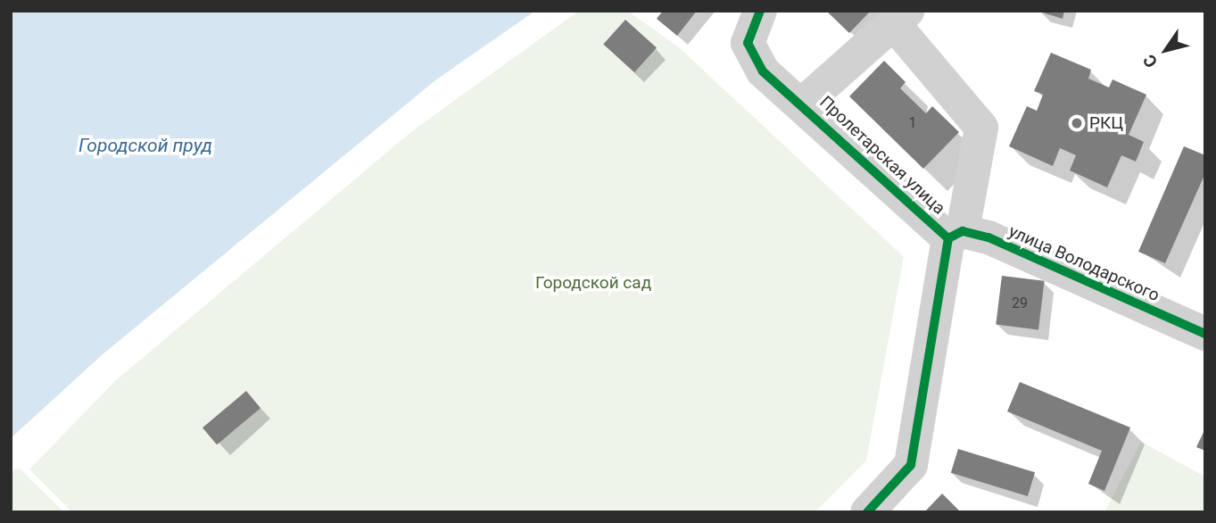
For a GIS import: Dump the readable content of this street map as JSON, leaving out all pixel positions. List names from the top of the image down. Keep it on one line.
{"streets":{"street":["Пролетарская улица","улица Володарского"]},"crossings":[["Пролетарская улица","улица Володарского"]],"water":["Городской пруд"],"parks":["Городской сад"],"places":["РКЦ"],"house_numbers":["1","29"],"north":"bottom left"}
